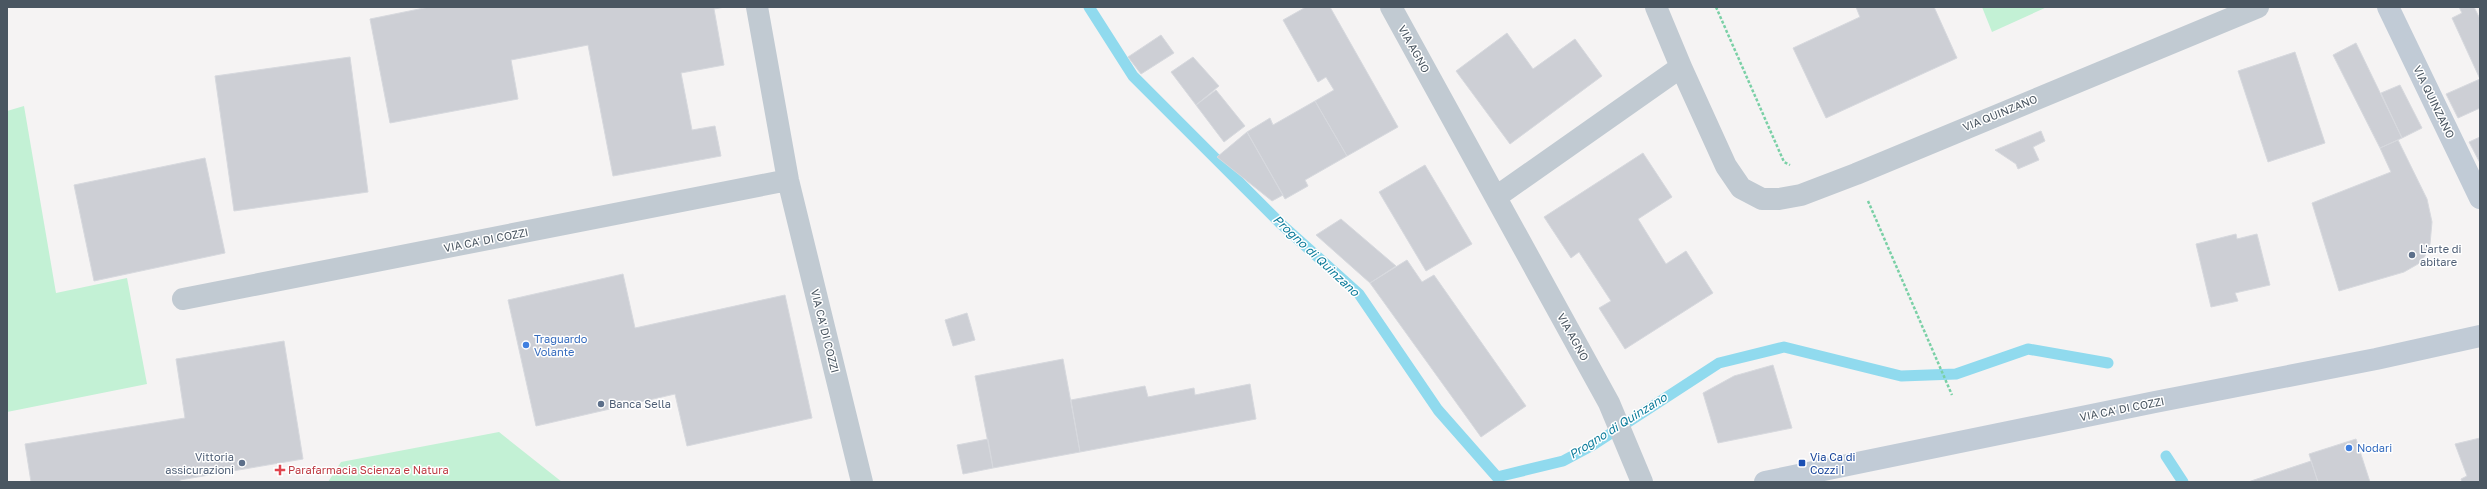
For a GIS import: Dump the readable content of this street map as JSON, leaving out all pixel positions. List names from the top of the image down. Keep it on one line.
{"streets":{"main road":["VIA QUINZANO","VIA CA' DI COZZI"],"street":["VIA AGNO"]},"water":["Progno di Quinzano"],"places":{"other":["L'arte di abitare","Traguardo Volante","Banca Sella","Nodari","Vittoria assicurazioni"],"transit":["Via Ca di Cozzi I"],"health":["Parafarmacia Scienza e Natura"]}}
